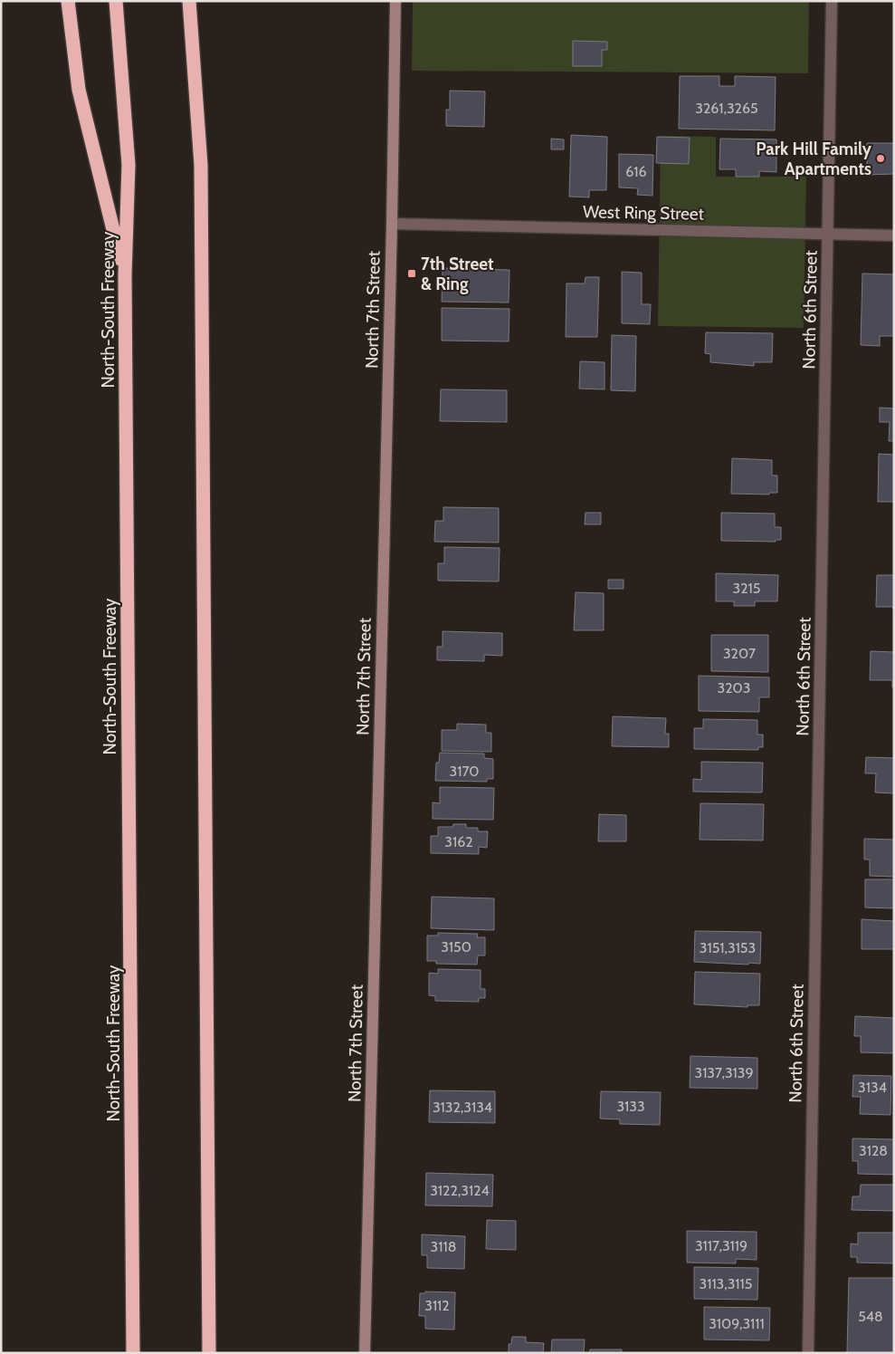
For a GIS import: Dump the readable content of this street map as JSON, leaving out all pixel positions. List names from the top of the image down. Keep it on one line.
{"streets":{"highway":["North-South Freeway"],"street":["West Ring Street","North 7th Street","North 6th Street"]},"crossings":[["West Ring Street","North 7th Street"],["West Ring Street","North 6th Street"]],"places":{"other":["Park Hill Family Apartments"],"transit":["7th Street & Ring"]},"house_numbers":["3261,3265","616","3215","3207","3203","3170","3162","3150","3151,3153","3137,3139","3134","3133","3132,3134","3128","3122,3124","3117,3119","3118","3113,3115","3112","548","3109,3111"]}
